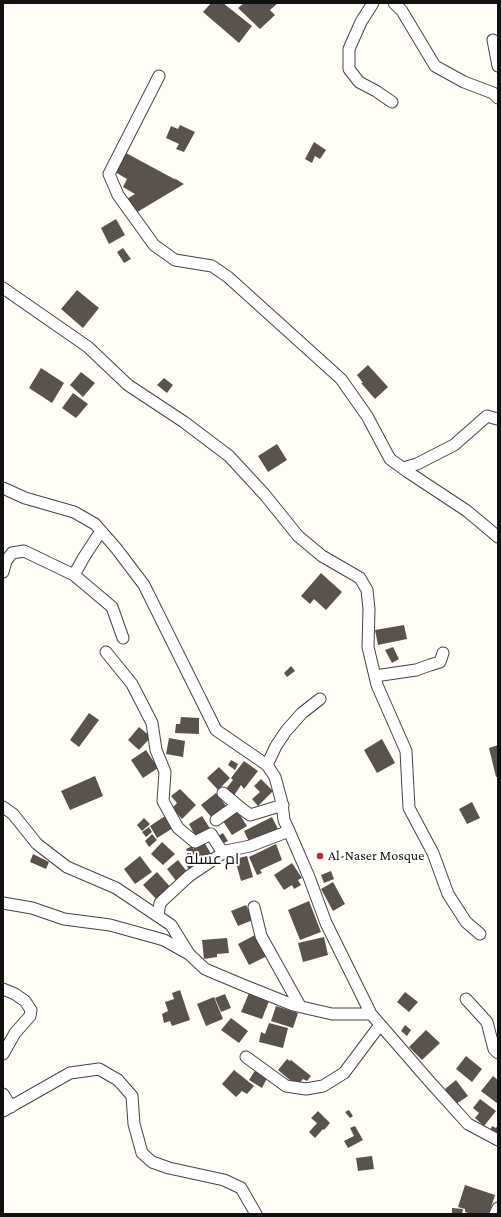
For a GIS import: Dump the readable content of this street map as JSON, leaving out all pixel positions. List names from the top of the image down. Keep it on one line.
{"districts":["ام عسلة"],"places":["Al-Naser Mosque"]}
